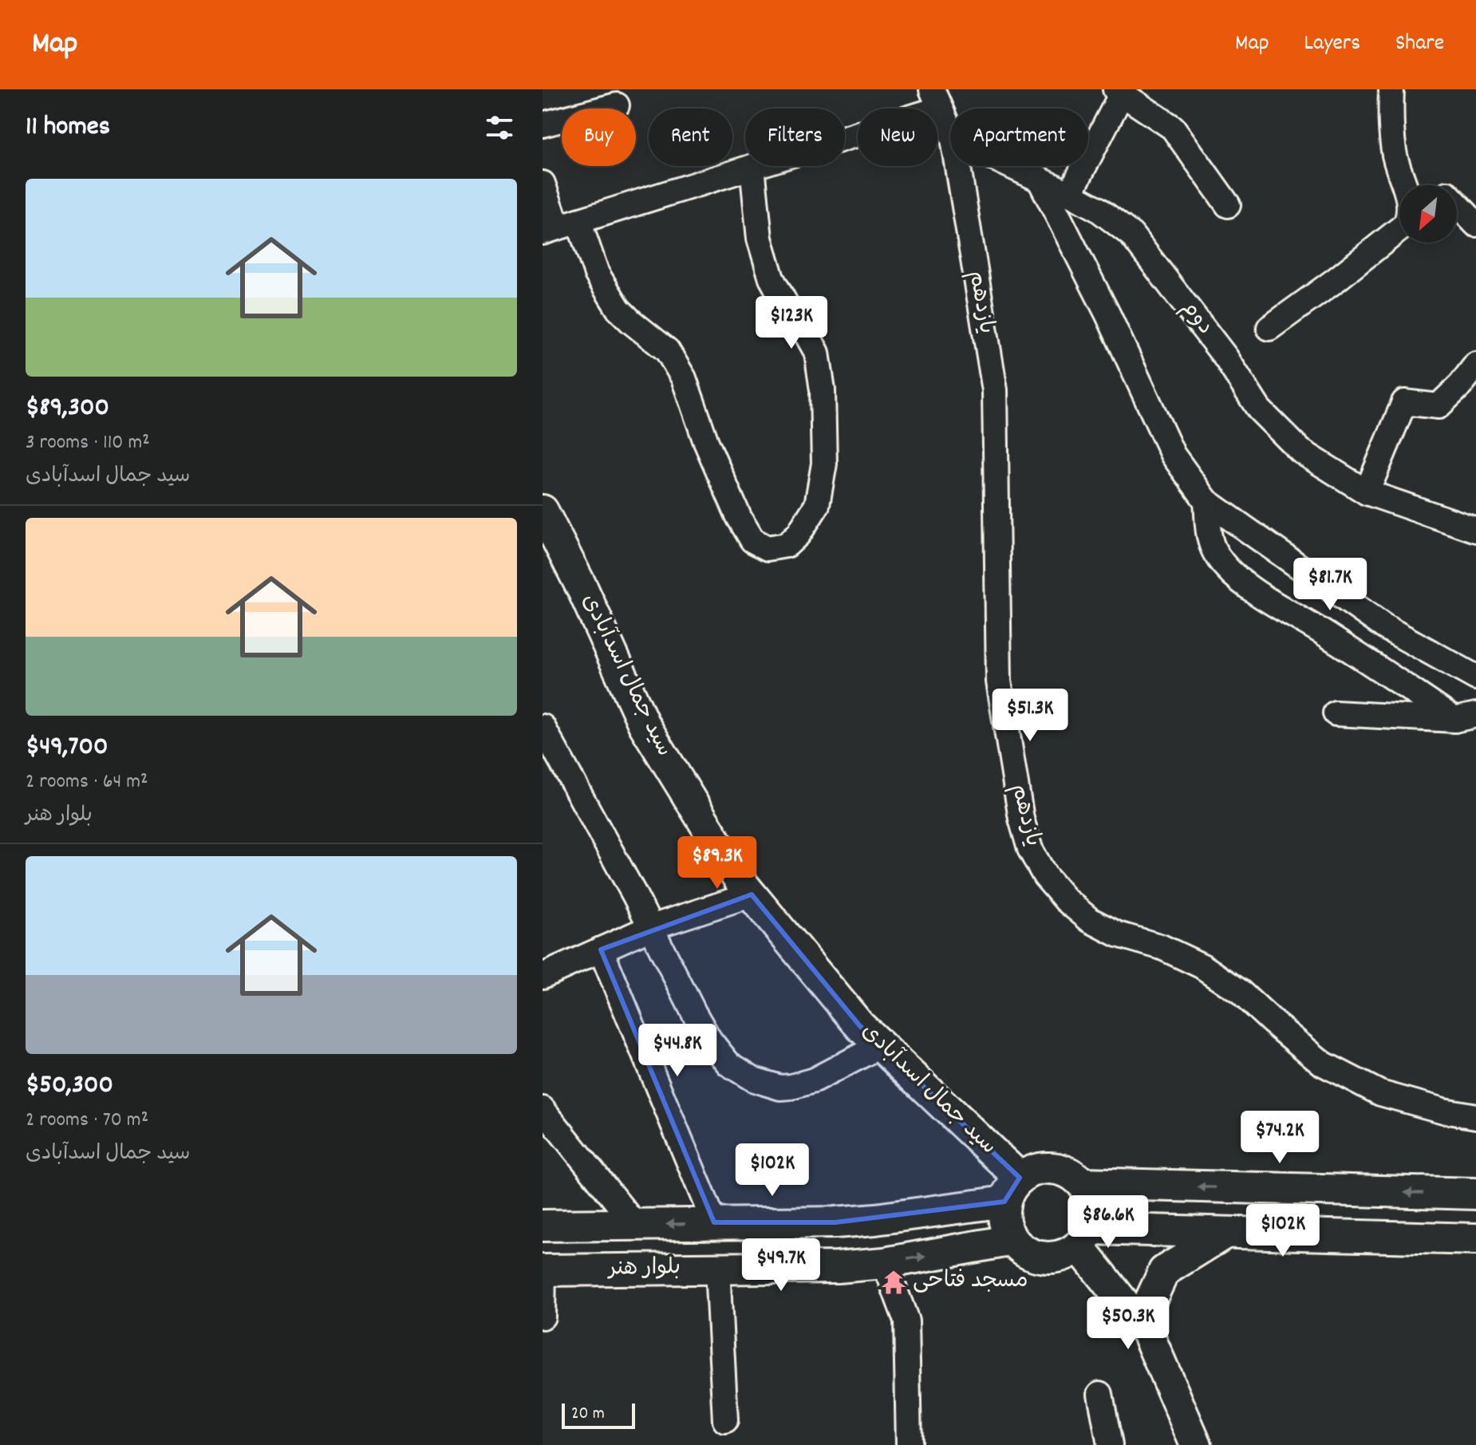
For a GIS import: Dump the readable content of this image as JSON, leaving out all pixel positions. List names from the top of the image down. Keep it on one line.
{"streets":{"main road":["سید جمال اسدآبادی","بلوار هنر"],"street":["یازدهم","دوم"]},"crossings":[["سید جمال اسدآبادی","بلوار هنر"]],"places":{"temple":["مسجد فتاحی"]},"scale_bar":"20 m","north":"bottom left","page":{"header":"Map","nav":["Map","Layers","Share"],"heading":"11 homes","chip":["Buy","Rent","Filters","New","Apartment"],"list":[{"name":"$89,300","note":"3 rooms · 110 m² · سید جمال اسدآبادی"},{"name":"$49,700","note":"2 rooms · 64 m² · بلوار هنر"},{"name":"$50,300","note":"2 rooms · 70 m² · سید جمال اسدآبادی"}],"price":["$123K","$81.7K","$51.3K","$89.3K","$44.8K","$74.2K","$102K","$86.6K","$102K","$49.7K","$50.3K"],"scale":"20 m"}}
